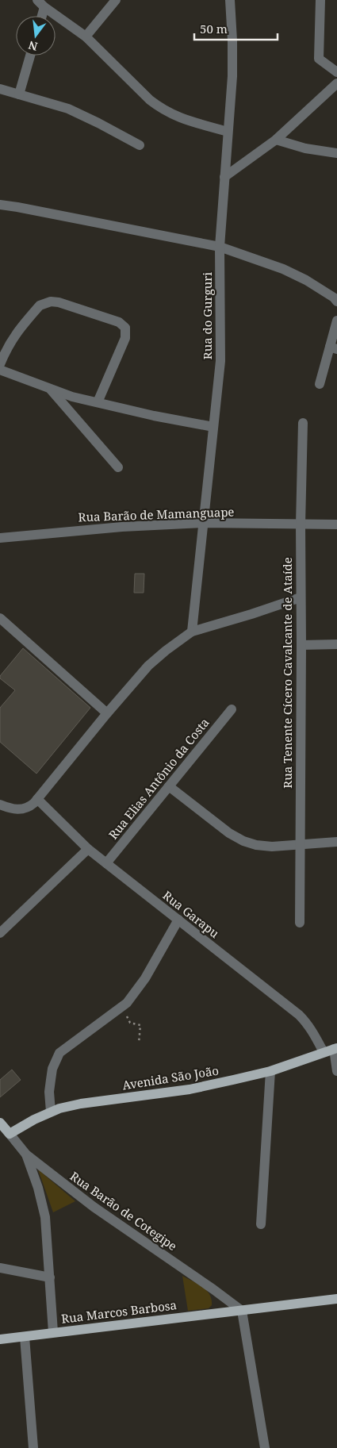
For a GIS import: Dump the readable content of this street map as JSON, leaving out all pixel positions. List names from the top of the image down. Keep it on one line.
{"streets":{"main road":["Avenida São João","Rua Barão de Cotegipe","Rua Marcos Barbosa"],"street":["Rua do Gurguri","Rua Barão de Mamanguape","Rua Tenente Cícero Cavalcante de Ataíde","Rua Elias Antônio da Costa","Rua Garapu"]},"crossings":[["Rua do Gurguri","Rua Barão de Mamanguape"],["Rua Barão de Mamanguape","Rua Tenente Cícero Cavalcante de Ataíde"],["Rua Elias Antônio da Costa","Rua Garapu"],["Rua Garapu","Avenida São João"],["Avenida São João","Rua Barão de Cotegipe"],["Rua Barão de Cotegipe","Rua Marcos Barbosa"]],"scale_bar":"50 m","north":"bottom"}
